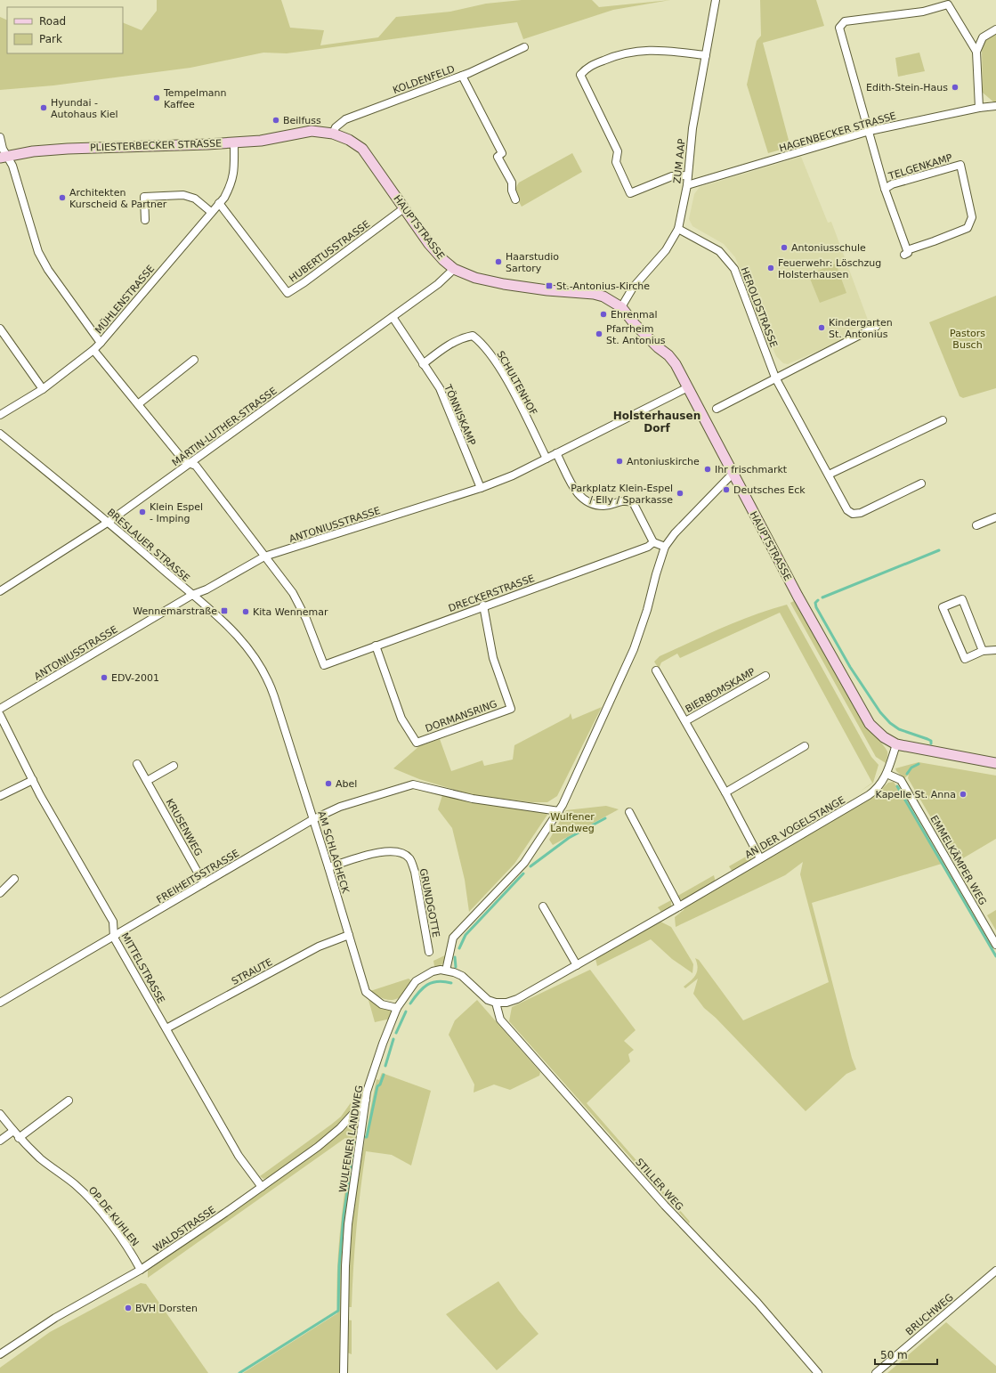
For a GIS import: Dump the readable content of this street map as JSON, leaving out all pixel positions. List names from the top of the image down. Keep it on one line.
{"streets":{"main road":["PLIESTERBECKER STRASSE","HAUPTSTRASSE"],"street":["KOLDENFELD","HAGENBECKER STRASSE","ZUM AAP","TELGENKAMP","HUBERTUSSTRASSE","MÜHLENSTRASSE","HEROLDSTRASSE","SCHULTENHOF","TÖNNISKAMP","MARTIN-LUTHER-STRASSE","ANTONIUSSTRASSE","BRESLAUER STRASSE","DRECKERSTRASSE","BIERBOMSKAMP","DORMANSRING","KRUSENWEG","AN DER VOGELSTANGE","AM SCHLAGHECK","EMMELKÄMPER WEG","FREIHEITSSTRASSE","GRUNDGOTTE","MITTELSTRASSE","STRAUTE","WULFENER LANDWEG","STILLER WEG","OP DE KUHLEN","WALDSTRASSE","BRUCHWEG"]},"crossings":[["KOLDENFELD","HAUPTSTRASSE"],["HAGENBECKER STRASSE","ZUM AAP"],["HAGENBECKER STRASSE","TELGENKAMP"],["PLIESTERBECKER STRASSE","HAUPTSTRASSE"],["PLIESTERBECKER STRASSE","MÜHLENSTRASSE"],["ZUM AAP","HAUPTSTRASSE"],["ZUM AAP","HEROLDSTRASSE"],["HAUPTSTRASSE","HUBERTUSSTRASSE"],["HAUPTSTRASSE","MARTIN-LUTHER-STRASSE"],["HAUPTSTRASSE","ANTONIUSSTRASSE"],["HAUPTSTRASSE","AN DER VOGELSTANGE"],["HUBERTUSSTRASSE","MÜHLENSTRASSE"],["SCHULTENHOF","TÖNNISKAMP"],["SCHULTENHOF","ANTONIUSSTRASSE"],["TÖNNISKAMP","MARTIN-LUTHER-STRASSE"],["TÖNNISKAMP","ANTONIUSSTRASSE"],["MARTIN-LUTHER-STRASSE","BRESLAUER STRASSE"],["ANTONIUSSTRASSE","BRESLAUER STRASSE"],["ANTONIUSSTRASSE","DRECKERSTRASSE"],["BRESLAUER STRASSE","AM SCHLAGHECK"],["DRECKERSTRASSE","DORMANSRING"],["BIERBOMSKAMP","AN DER VOGELSTANGE"],["KRUSENWEG","FREIHEITSSTRASSE"],["AN DER VOGELSTANGE","EMMELKÄMPER WEG"],["AN DER VOGELSTANGE","STILLER WEG"],["AM SCHLAGHECK","FREIHEITSSTRASSE"],["AM SCHLAGHECK","GRUNDGOTTE"],["AM SCHLAGHECK","STRAUTE"],["AM SCHLAGHECK","WULFENER LANDWEG"],["FREIHEITSSTRASSE","MITTELSTRASSE"],["MITTELSTRASSE","STRAUTE"],["MITTELSTRASSE","WALDSTRASSE"],["WULFENER LANDWEG","WALDSTRASSE"],["OP DE KUHLEN","WALDSTRASSE"]],"districts":["Holsterhausen Dorf"],"parks":["Pastors Busch","Wulfener Landweg"],"places":{"other":["Edith-Stein-Haus","Tempelmann Kaffee","Hyundai - Autohaus Kiel","Beilfuss","Architekten Kurscheid & Partner","Antoniusschule","Haarstudio Sartory","Feuerwehr: Löschzug Holsterhausen","Ehrenmal","Kindergarten St. Antonius","Pfarrheim St. Antonius","Antoniuskirche","Ihr frischmarkt","Deutsches Eck","Parkplatz Klein-Espel / Elly / Sparkasse","Klein Espel - Imping","Kita Wennemar","EDV-2001","Abel","Kapelle St. Anna","BVH Dorsten"],"transit":["St.-Antonius-Kirche","Wennemarstraße"]},"legend":["Road","Park"],"scale_bar":"50 m"}
